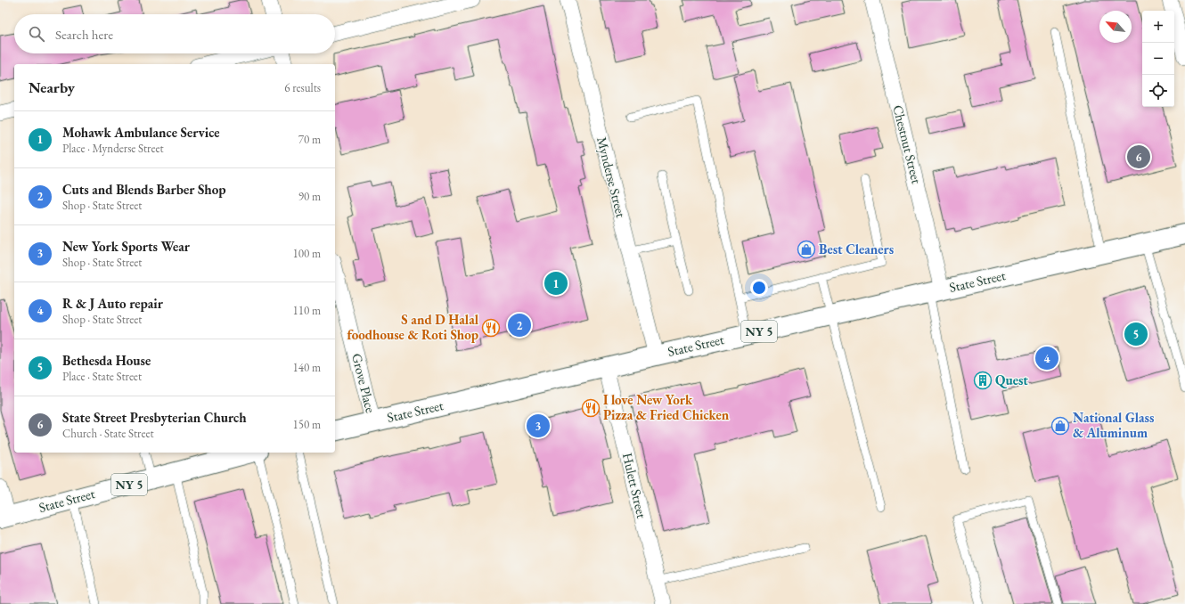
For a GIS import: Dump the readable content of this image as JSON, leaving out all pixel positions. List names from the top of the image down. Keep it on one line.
{"streets":{"main road":["State Street","NY 5"],"street":["Chestnut Street","Mynderse Street","Grove Place","Hulett Street"]},"crossings":[["Chestnut Street","State Street"],["Mynderse Street","State Street"],["State Street","Grove Place"],["State Street","Hulett Street"]],"places":{"shop":["Best Cleaners","National Glass & Aluminum"],"restaurant":["S and D Halal foodhouse & Roti Shop","I love New York Pizza & Fried Chicken"],"building":["Quest"]},"north":"top left","page":{"map_buttons":["+","−"],"search":"Search here","heading":["Nearby","6 results"],"list":[{"mark":"1","name":"Mohawk Ambulance Service","note":"Place · Mynderse Street","value":"70 m"},{"mark":"2","name":"Cuts and Blends Barber Shop","note":"Shop · State Street","value":"90 m"},{"mark":"3","name":"New York Sports Wear","note":"Shop · State Street","value":"100 m"},{"mark":"4","name":"R & J Auto repair","note":"Shop · State Street","value":"110 m"},{"mark":"5","name":"Bethesda House","note":"Place · State Street","value":"140 m"},{"mark":"6","name":"State Street Presbyterian Church","note":"Church · State Street","value":"150 m"}],"pins":["6","1","2","5","4","3"]}}
